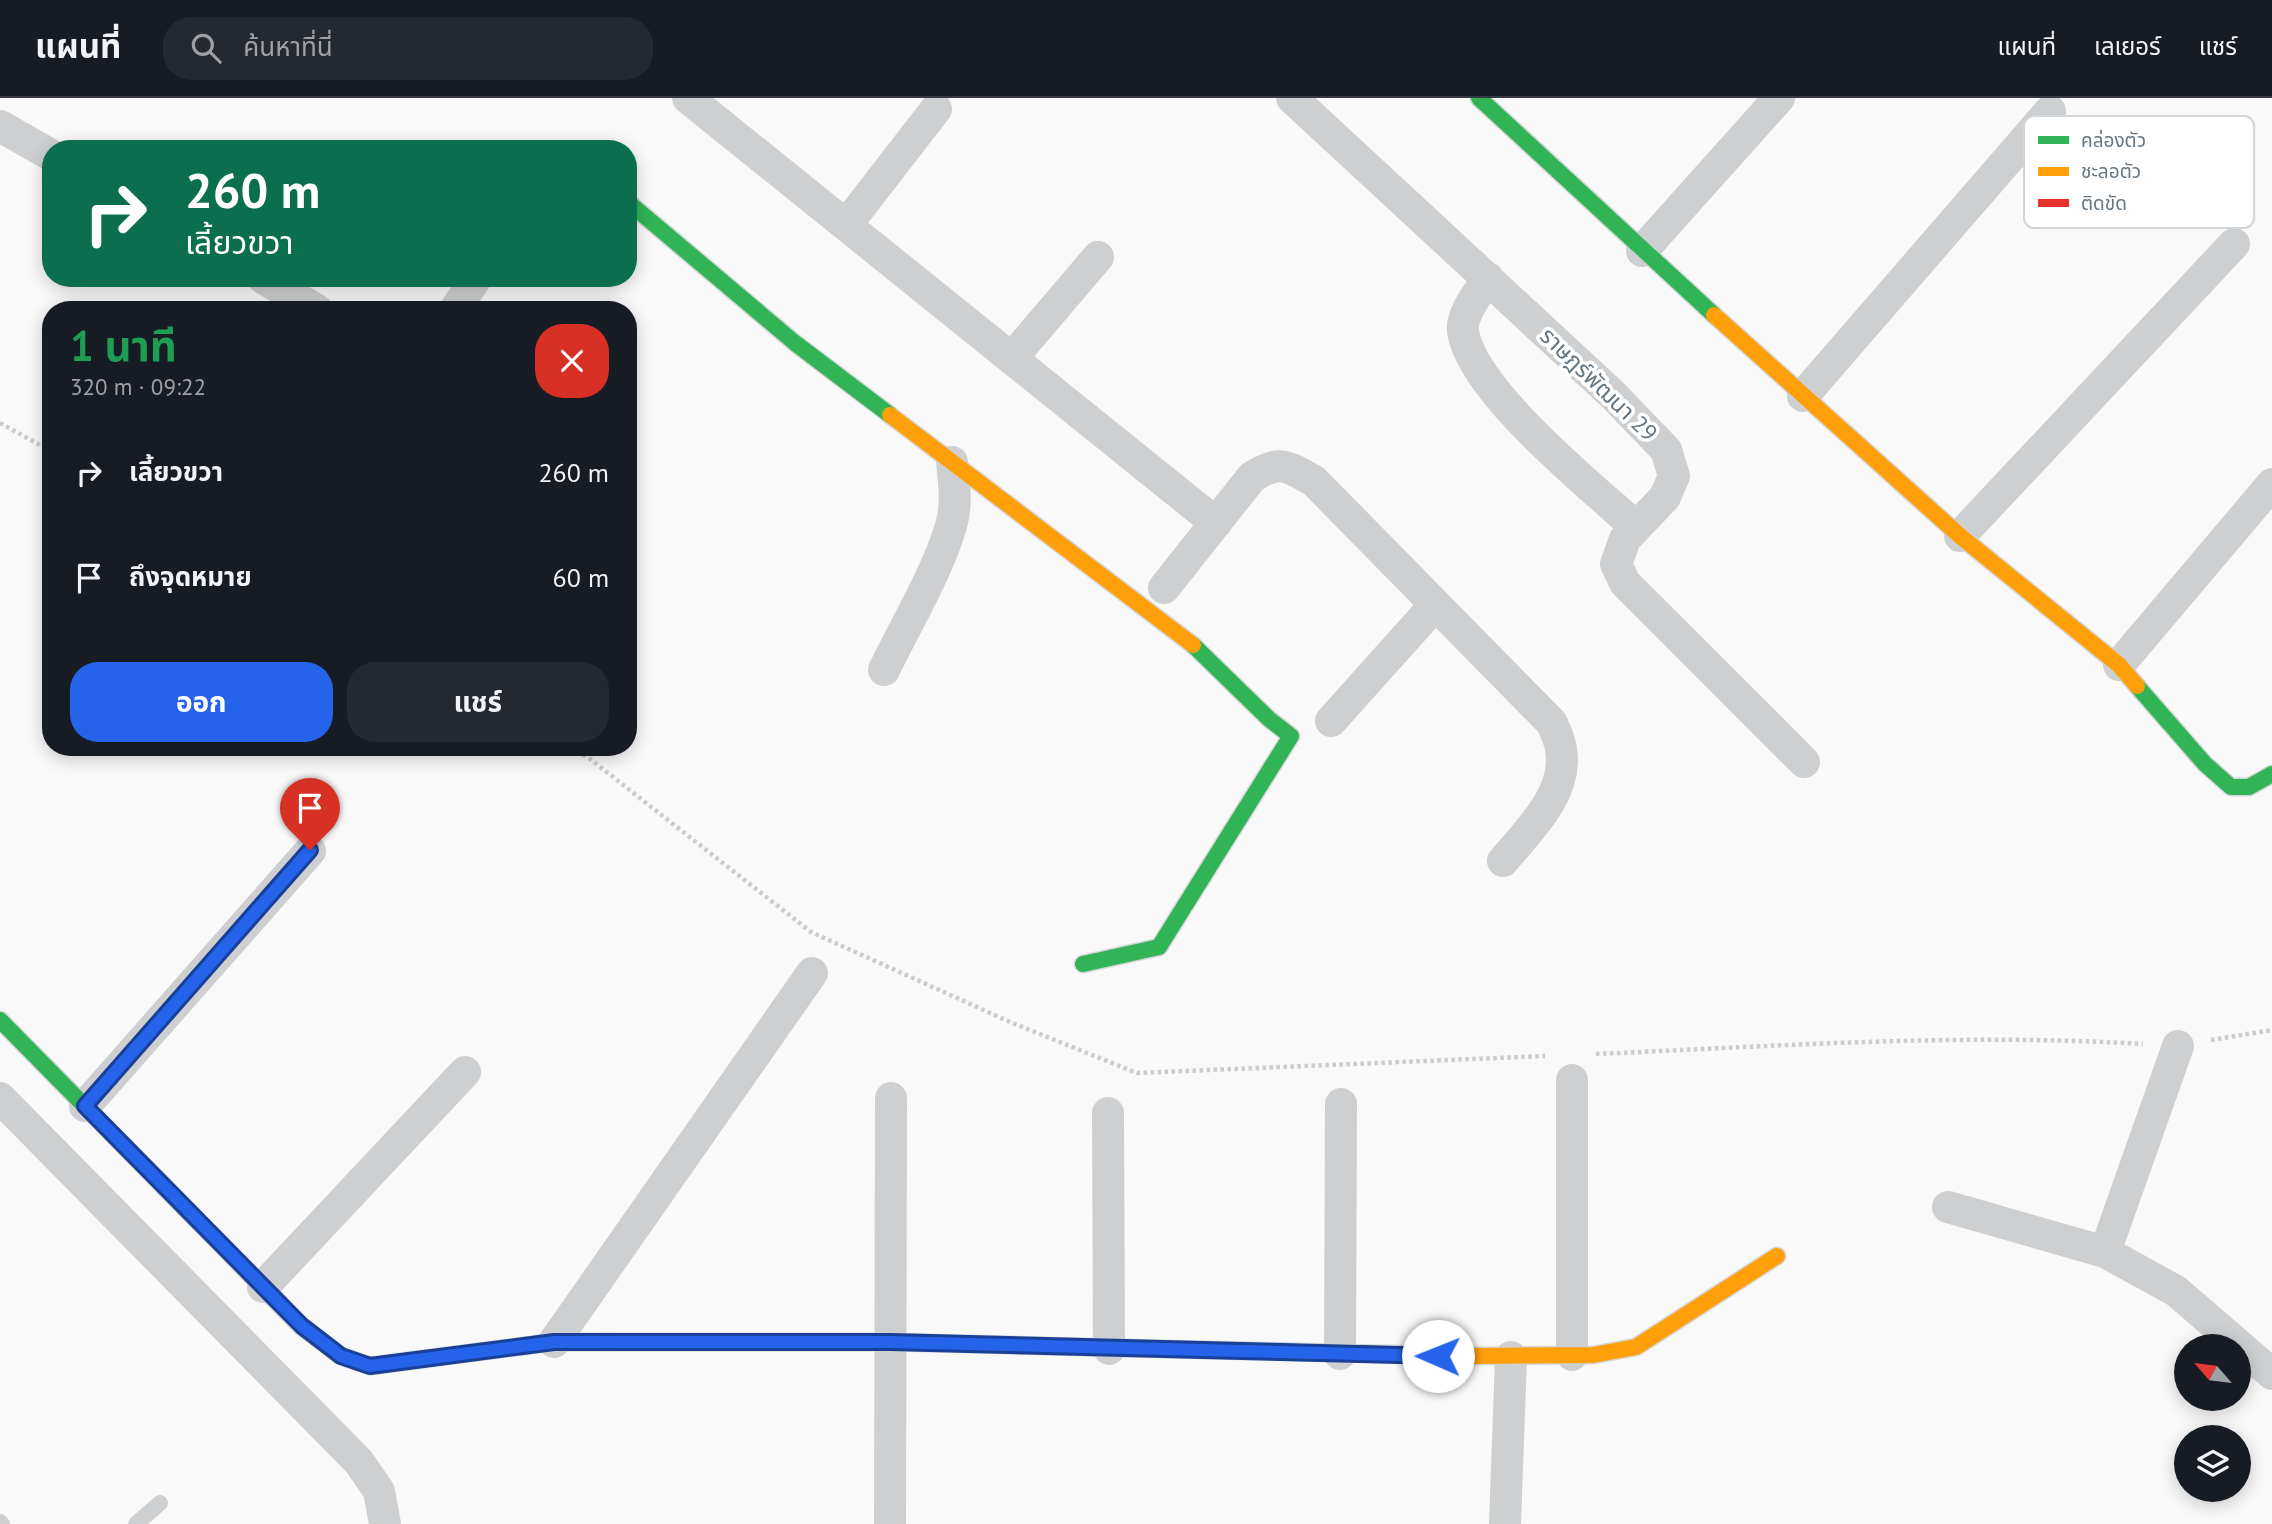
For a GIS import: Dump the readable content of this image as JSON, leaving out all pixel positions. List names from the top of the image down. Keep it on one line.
{"streets":{"street":["ราษฎร์พัฒนา 29"]},"legend":["คล่องตัว","ชะลอตัว","ติดขัด"],"north":"top left","page":{"header":"แผนที่","search":"ค้นหาที่นี่","nav":["แผนที่","เลเยอร์","แชร์"],"turn":["260 m","เลี้ยวขวา"],"heading":["1 นาที","320 m · 09:22"],"list":[{"name":"เลี้ยวขวา","value":"260 m"},{"name":"ถึงจุดหมาย","value":"60 m"}],"buttons":["ออก","แชร์"]}}
